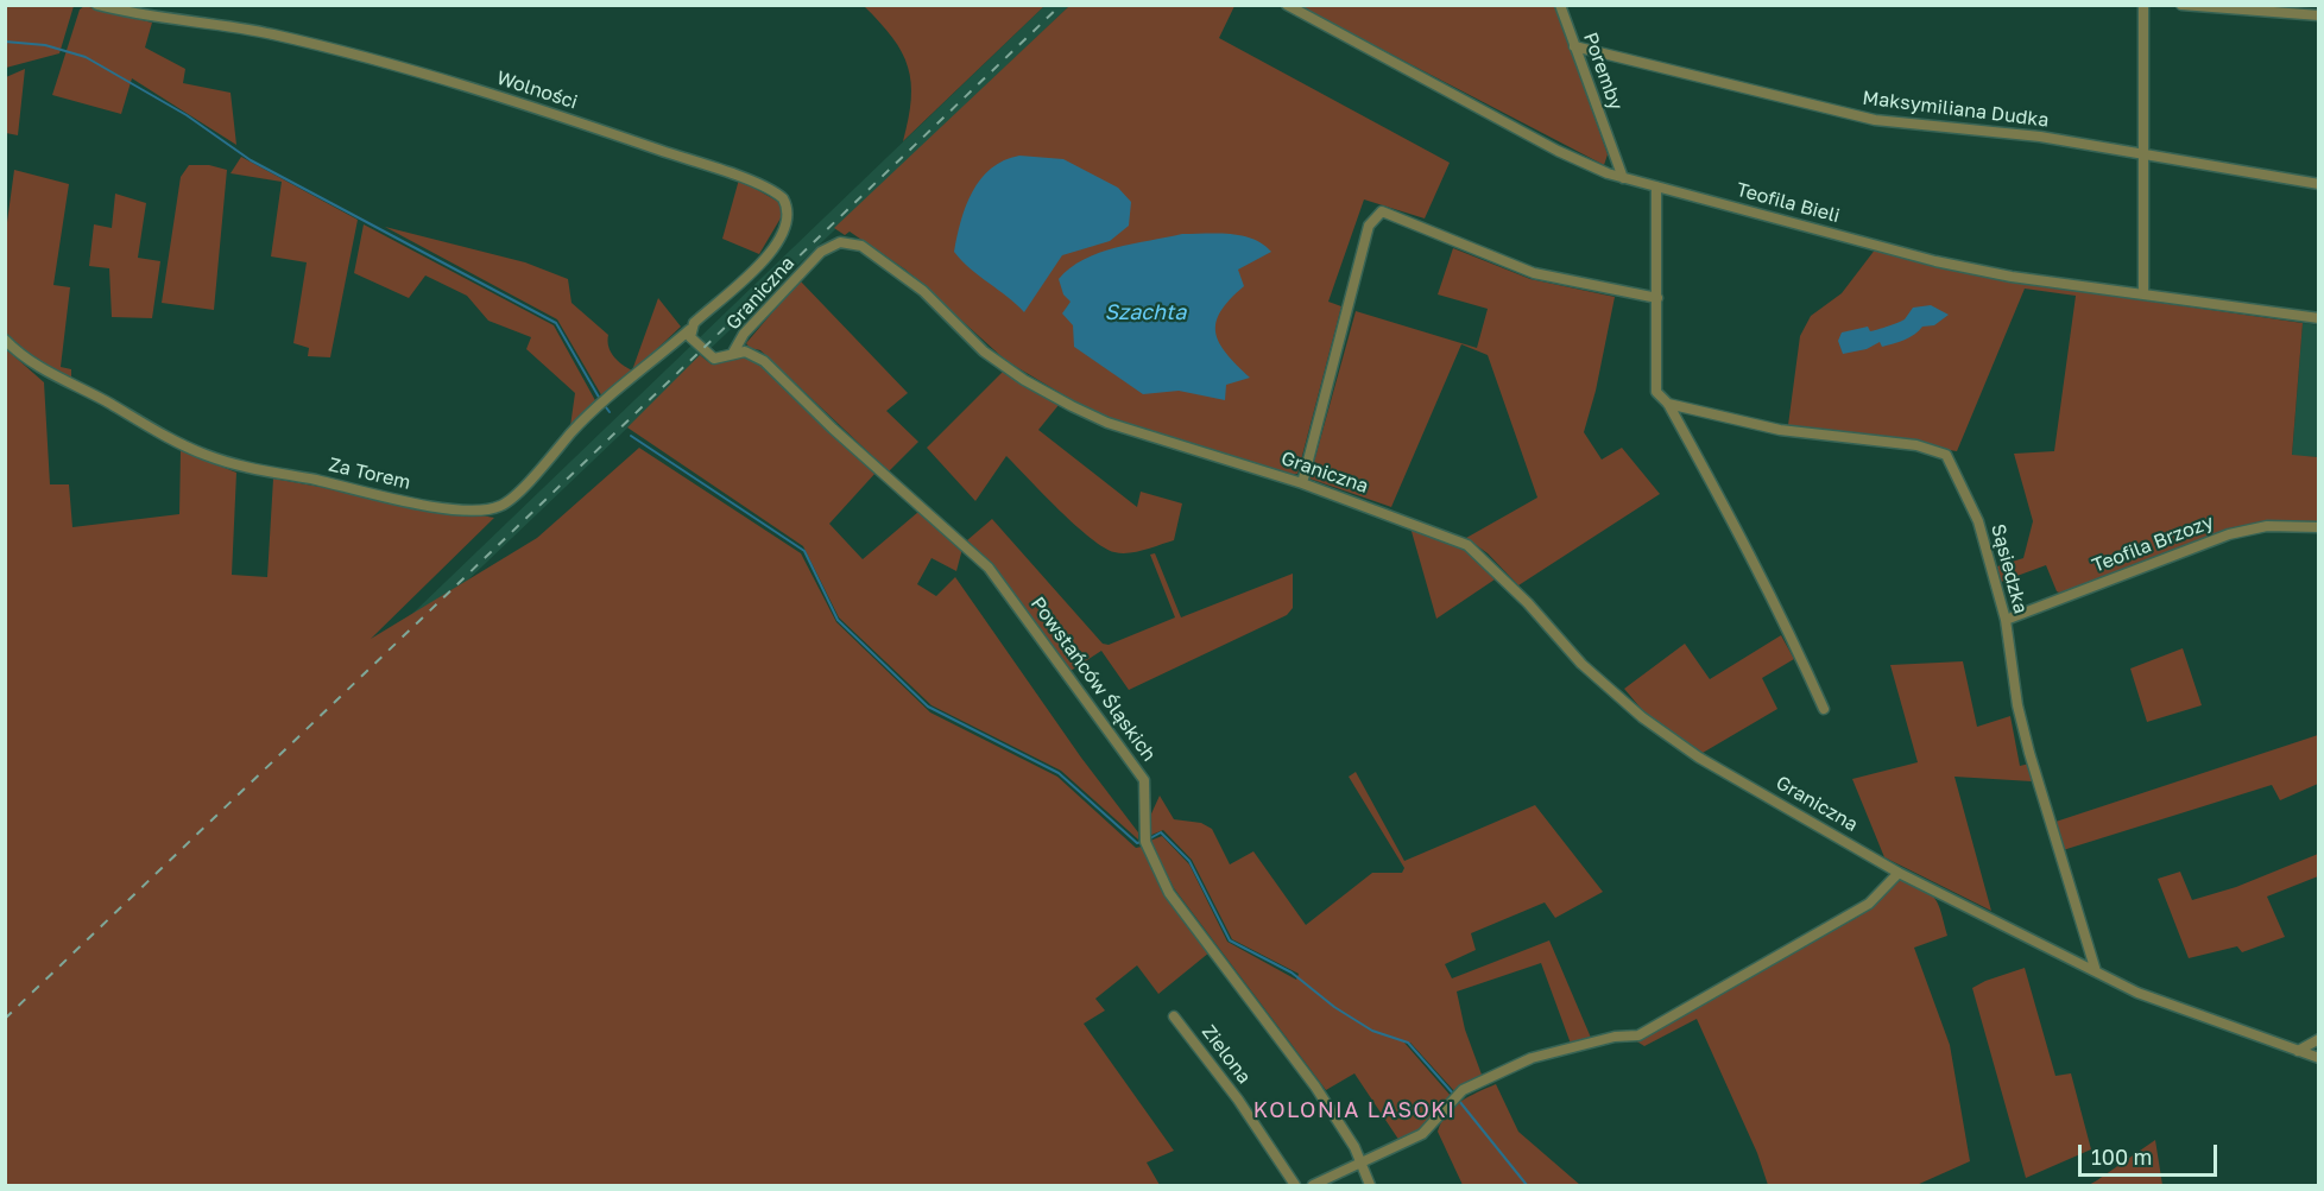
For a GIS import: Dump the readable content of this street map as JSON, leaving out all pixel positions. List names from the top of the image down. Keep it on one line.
{"streets":{"street":["Poremby","Wolności","Maksymiliana Dudka","Teofila Bieli","Graniczna","Za Torem","Teofila Brzozy","Sąsiedzka","Powstańców Śląskich","Zielona"]},"crossings":[["Poremby","Maksymiliana Dudka"],["Poremby","Teofila Bieli"],["Wolności","Za Torem"],["Wolności","Powstańców Śląskich"],["Graniczna","Sąsiedzka"],["Graniczna","Powstańców Śląskich"],["Za Torem","Powstańców Śląskich"],["Teofila Brzozy","Sąsiedzka"]],"districts":["KOLONIA LASOKI"],"water":["Szachta"],"scale_bar":"100 m"}
